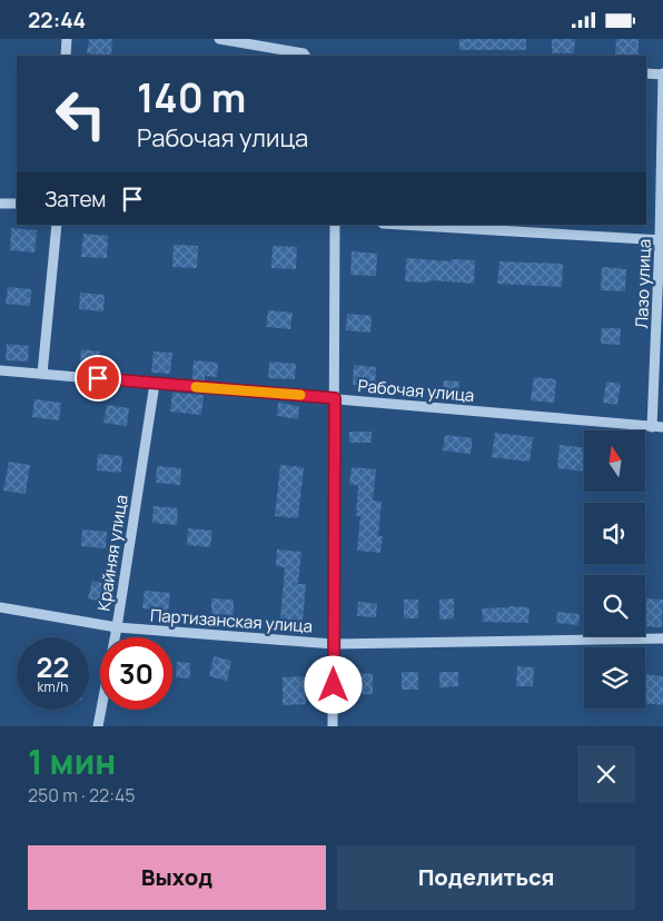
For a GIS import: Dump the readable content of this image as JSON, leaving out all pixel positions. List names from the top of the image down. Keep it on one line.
{"streets":{"street":["Лазо улица","Рабочая улица","Крайняя улица","Партизанская улица"]},"crossings":[["Лазо улица","Рабочая улица"],["Рабочая улица","Крайняя улица"],["Крайняя улица","Партизанская улица"]],"north":"top","page":{"status":"22:44","turn":["140 m","Рабочая улица"],"then":"Затем","speed":"22 km/h","limit":"30","heading":["1 мин","250 m · 22:45"],"buttons":["Выход","Поделиться"]}}
